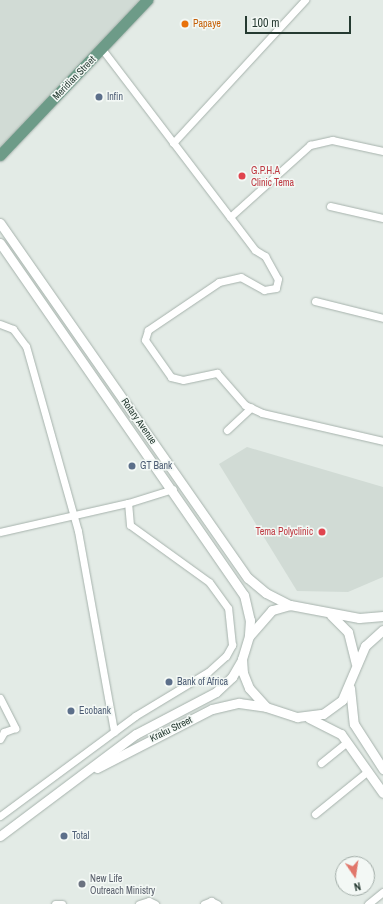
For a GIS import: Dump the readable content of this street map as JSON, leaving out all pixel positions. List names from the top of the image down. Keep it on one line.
{"streets":{"main road":["Meridian Street","Rotary Avenue","Kraku Street"]},"crossings":[["Rotary Avenue","Kraku Street"]],"places":["Papaye","Infin","G.P.H.A Clinic Tema","GT Bank","Tema Polyclinic","Bank of Africa","Ecobank","Total","New Life Outreach Ministry"],"scale_bar":"100 m","north":"bottom"}
